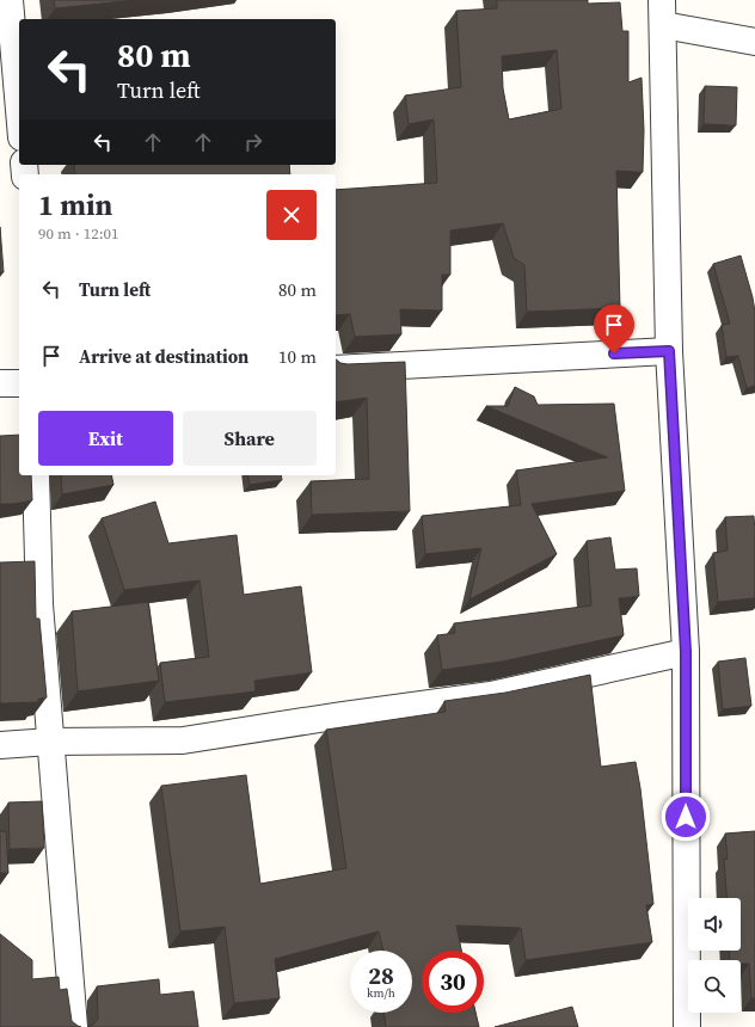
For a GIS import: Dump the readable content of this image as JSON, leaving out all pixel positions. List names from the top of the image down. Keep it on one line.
{"page":{"turn":["80 m","Turn left"],"heading":["1 min","90 m · 12:01"],"list":[{"name":"Turn left","value":"80 m"},{"name":"Arrive at destination","value":"10 m"}],"buttons":["Exit","Share"],"speed":"28 km/h","limit":"30"}}
